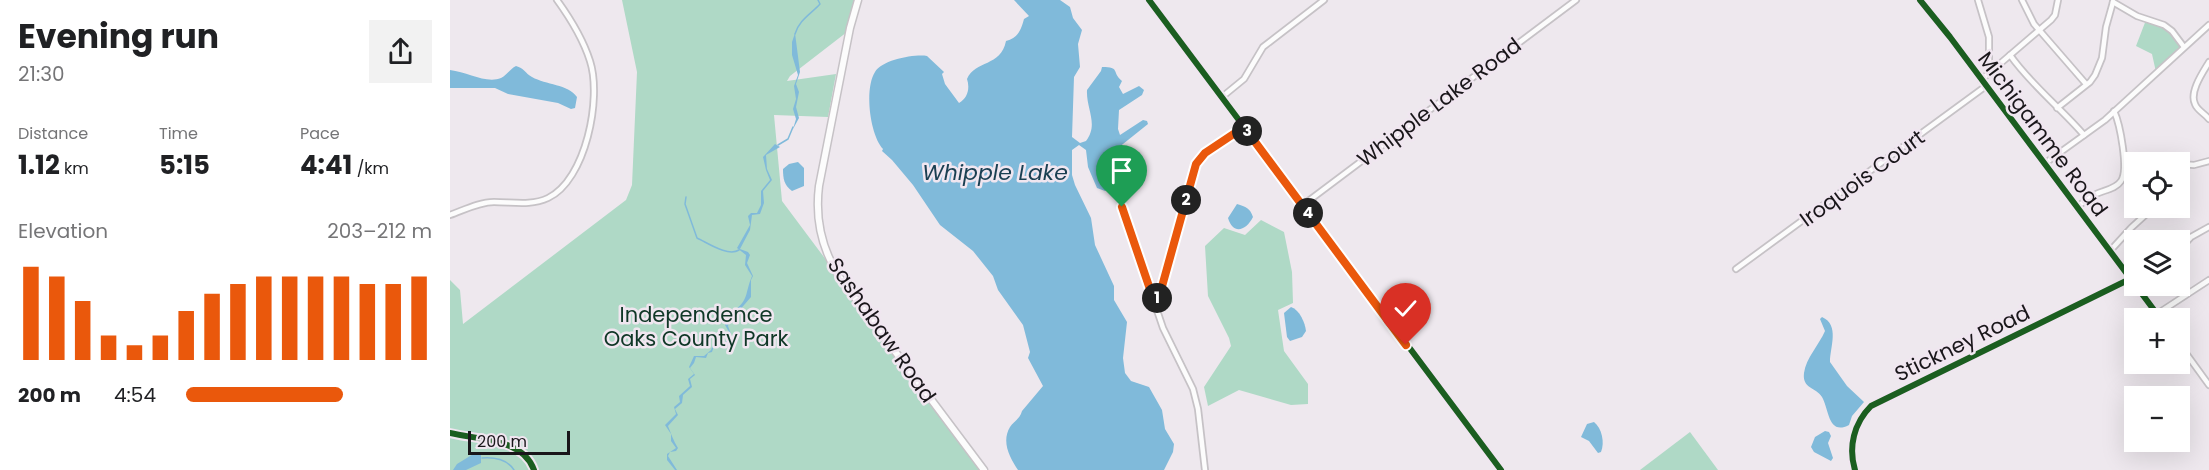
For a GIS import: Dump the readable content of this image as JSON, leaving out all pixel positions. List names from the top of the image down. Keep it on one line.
{"streets":{"main road":["Sashabaw Road"],"street":["Whipple Lake Road","Michigamme Road","Iroquois Court","Stickney Road"]},"crossings":[["Michigamme Road","Iroquois Court"]],"water":["Whipple Lake"],"parks":["Independence Oaks County Park"],"scale_bar":"200 m","page":{"heading":["Evening run","21:30"],"stats":[["Distance","1.12 km"],["Time","5:15"],["Pace","4:41 /km"]],"pins":["3","2","4","1"],"map_buttons":["+","−"],"chart":["Elevation","203–212 m"],"list":[{"name":"200 m","note":"4:54"}],"scale":"200 m"}}
